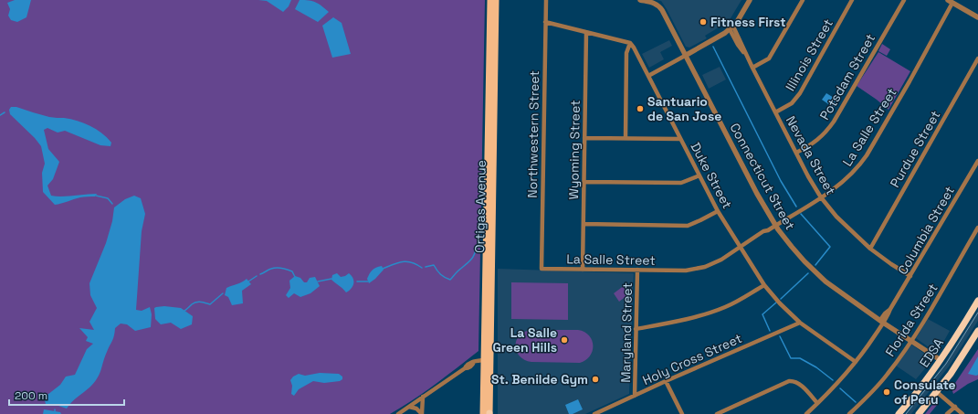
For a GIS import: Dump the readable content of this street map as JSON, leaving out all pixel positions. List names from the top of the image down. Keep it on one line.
{"streets":{"highway":["EDSA"],"main road":["Ortigas Avenue"],"street":["Illinois Street","Potsdam Street","La Salle Street","Northwestern Street","Purdue Street","Wyoming Street","Nevada Street","Duke Street","Connecticut Street","Columbia Street","Florida Street","Maryland Street","Holy Cross Street"]},"crossings":[["Illinois Street","Nevada Street"],["Potsdam Street","Nevada Street"],["La Salle Street","Northwestern Street"],["La Salle Street","Wyoming Street"],["La Salle Street","Nevada Street"],["La Salle Street","Duke Street"],["La Salle Street","Connecticut Street"],["La Salle Street","Maryland Street"],["Purdue Street","Nevada Street"],["Nevada Street","Columbia Street"],["Duke Street","Columbia Street"],["Duke Street","Holy Cross Street"],["Connecticut Street","Columbia Street"],["Connecticut Street","Florida Street"],["Connecticut Street","EDSA"],["Maryland Street","Holy Cross Street"]],"places":["Fitness First","Santuario de San Jose","La Salle Green Hills","St. Benilde Gym","Consulate of Peru"],"scale_bar":"200 m"}
